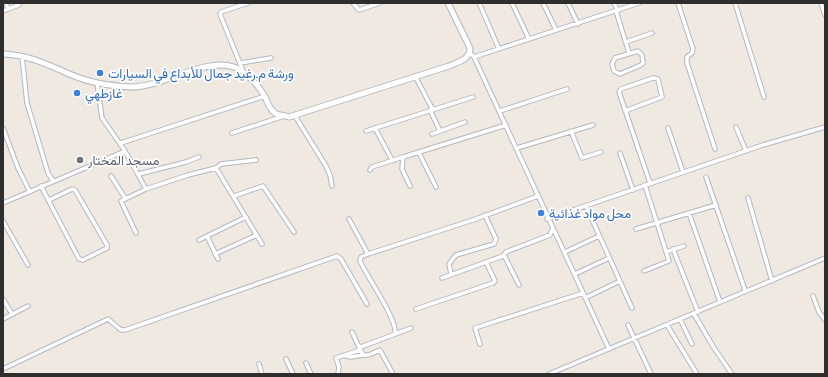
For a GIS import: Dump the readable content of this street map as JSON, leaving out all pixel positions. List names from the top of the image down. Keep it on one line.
{"places":["ورشة م.رغيد جمال للأبداع في السيارات","غازطهي","مسجد المختار","محل مواد غذائية"]}
